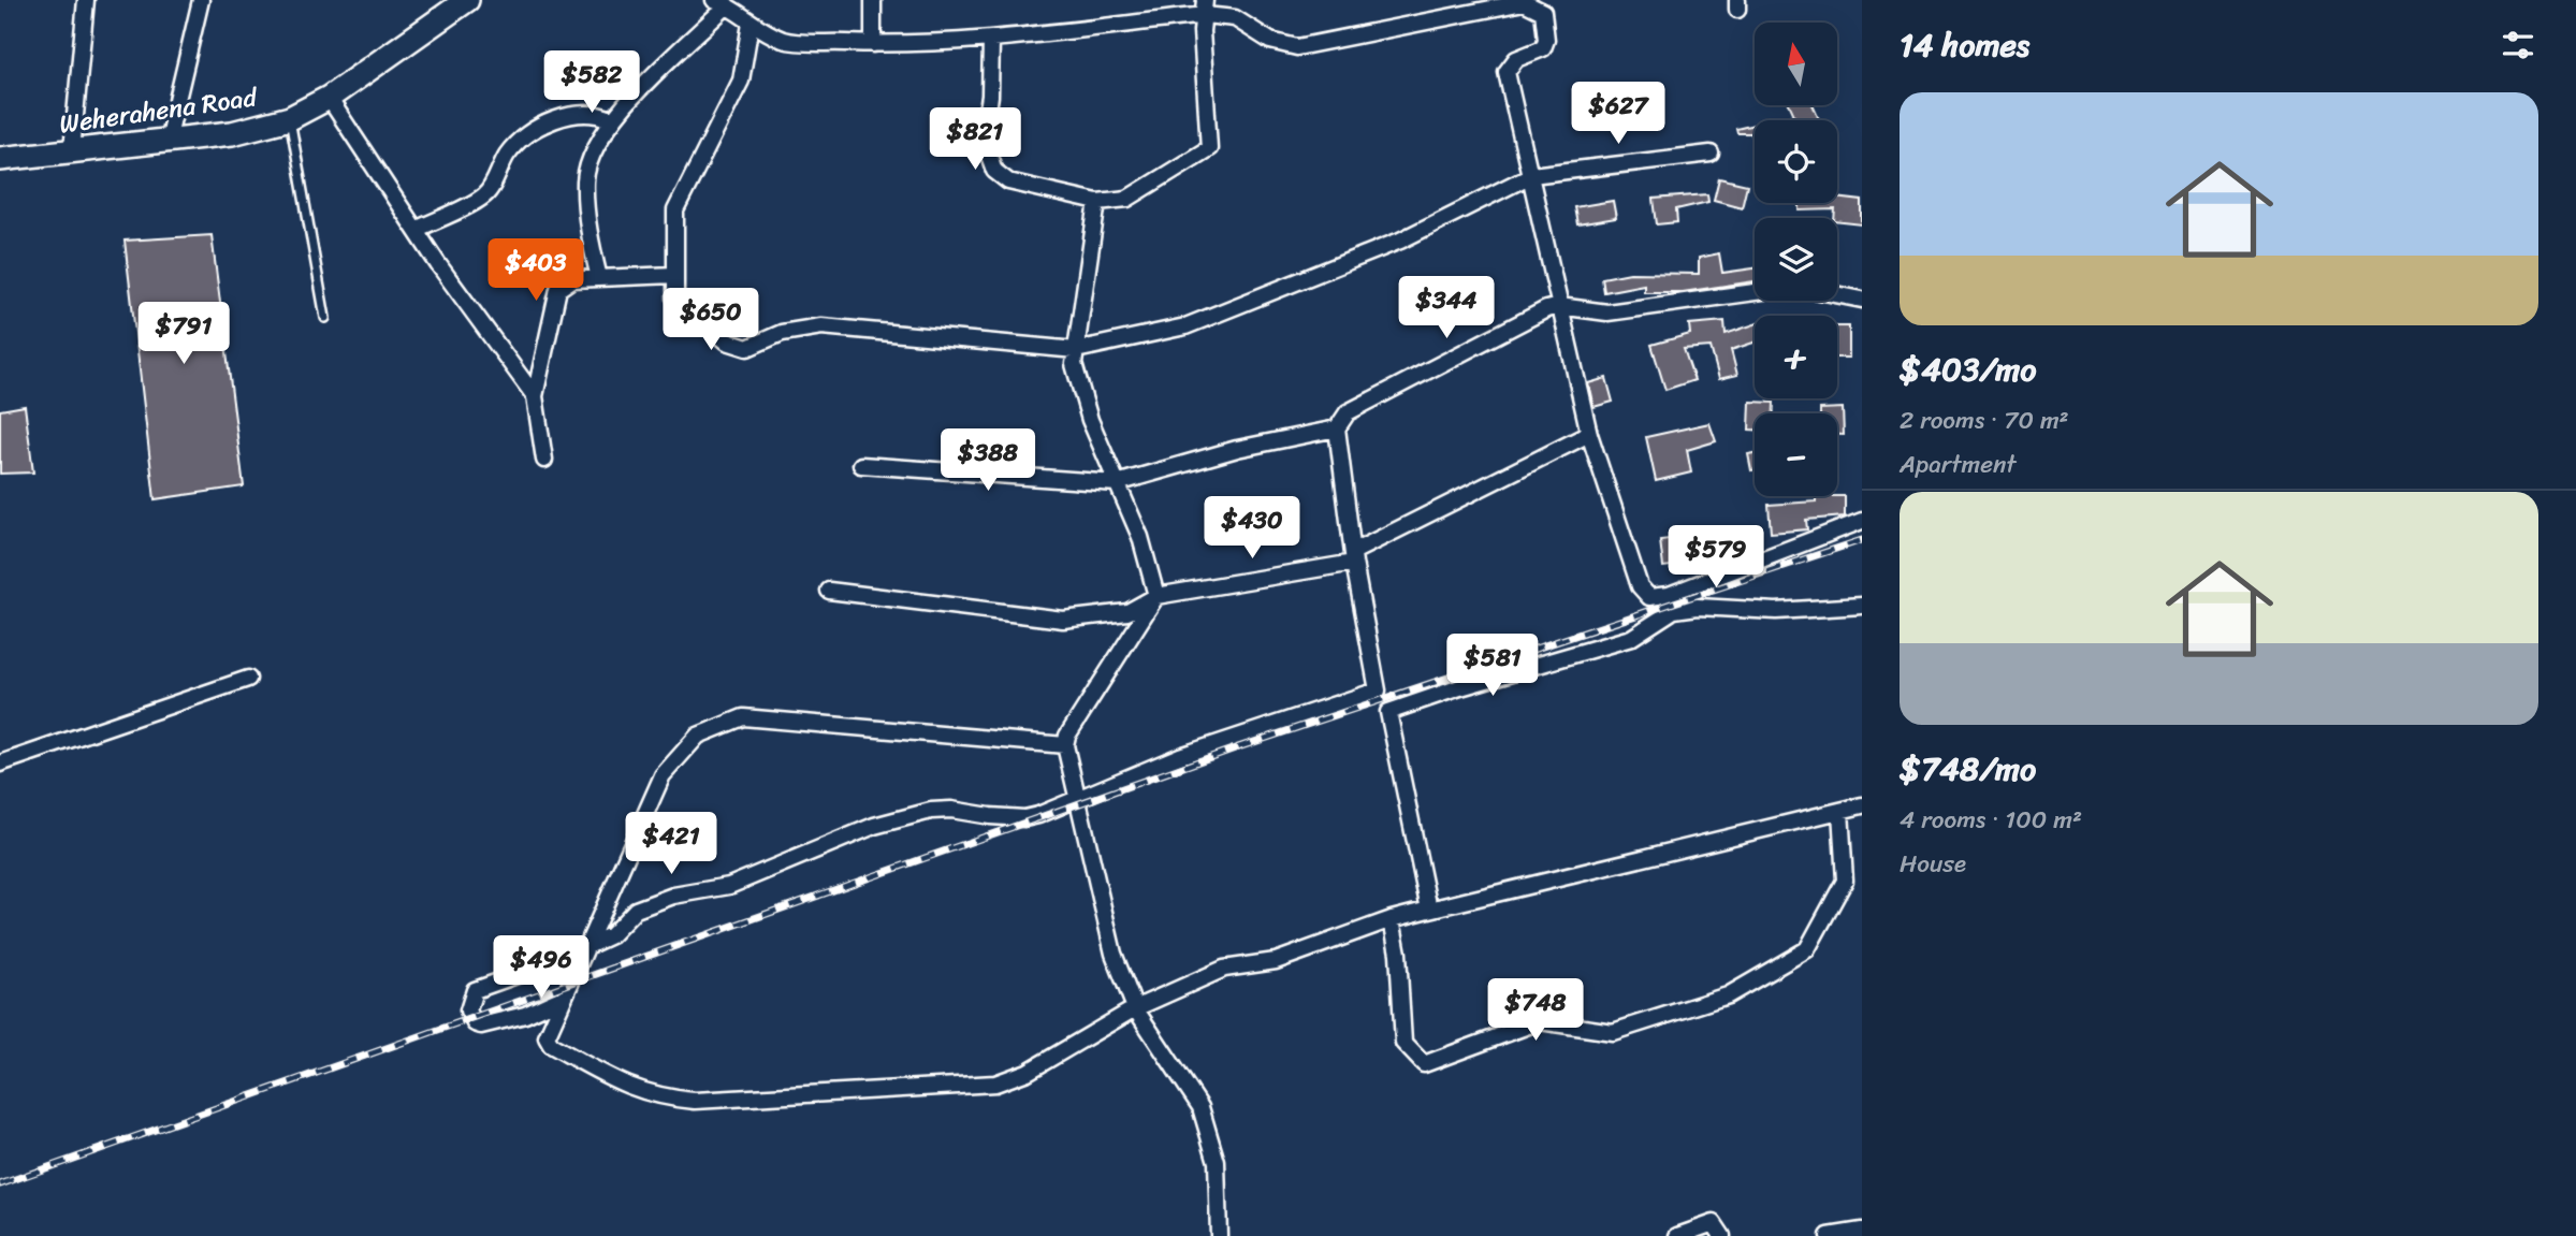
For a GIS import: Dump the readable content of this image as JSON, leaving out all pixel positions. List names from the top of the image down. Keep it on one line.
{"streets":{"main road":["Weherahena Road"]},"north":"top","page":{"heading":"14 homes","map_buttons":["+","−"],"price":["$582","$627","$821","$403","$344","$650","$791","$388","$430","$579","$581","$421","$496","$748"],"list":[{"name":"$403/mo","note":"2 rooms · 70 m² · Apartment"},{"name":"$748/mo","note":"4 rooms · 100 m² · House"}]}}
